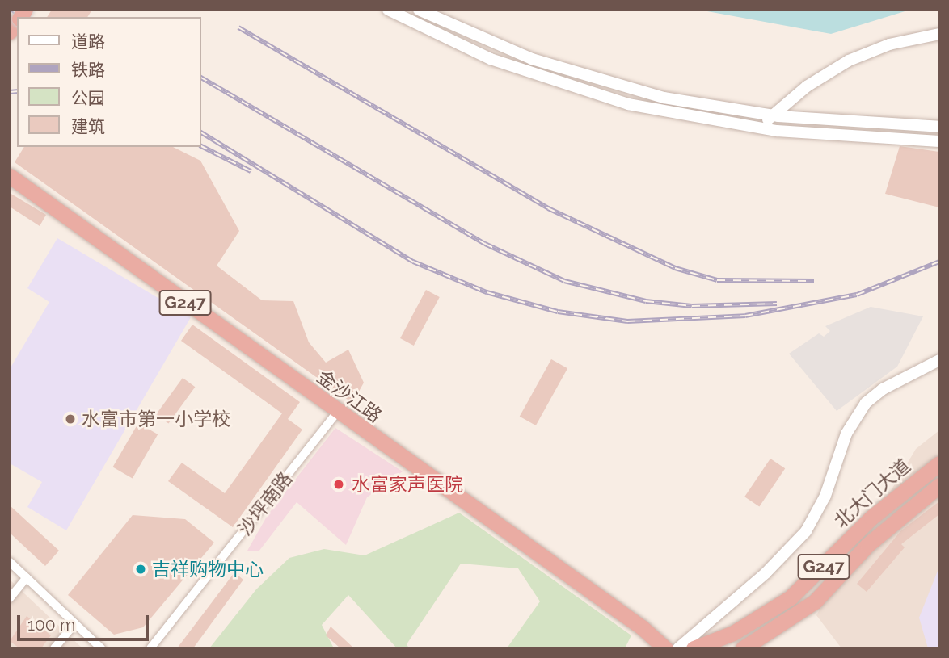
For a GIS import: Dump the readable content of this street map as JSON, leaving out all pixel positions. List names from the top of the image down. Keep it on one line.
{"streets":{"highway":["G247","金沙江路","北大门大道"],"street":["沙坪南路"]},"crossings":[["金沙江路","沙坪南路"]],"places":["水富市第一小学校","水富家声医院","吉祥购物中心"],"legend":["道路","铁路","公园","建筑"],"scale_bar":"100 m"}
